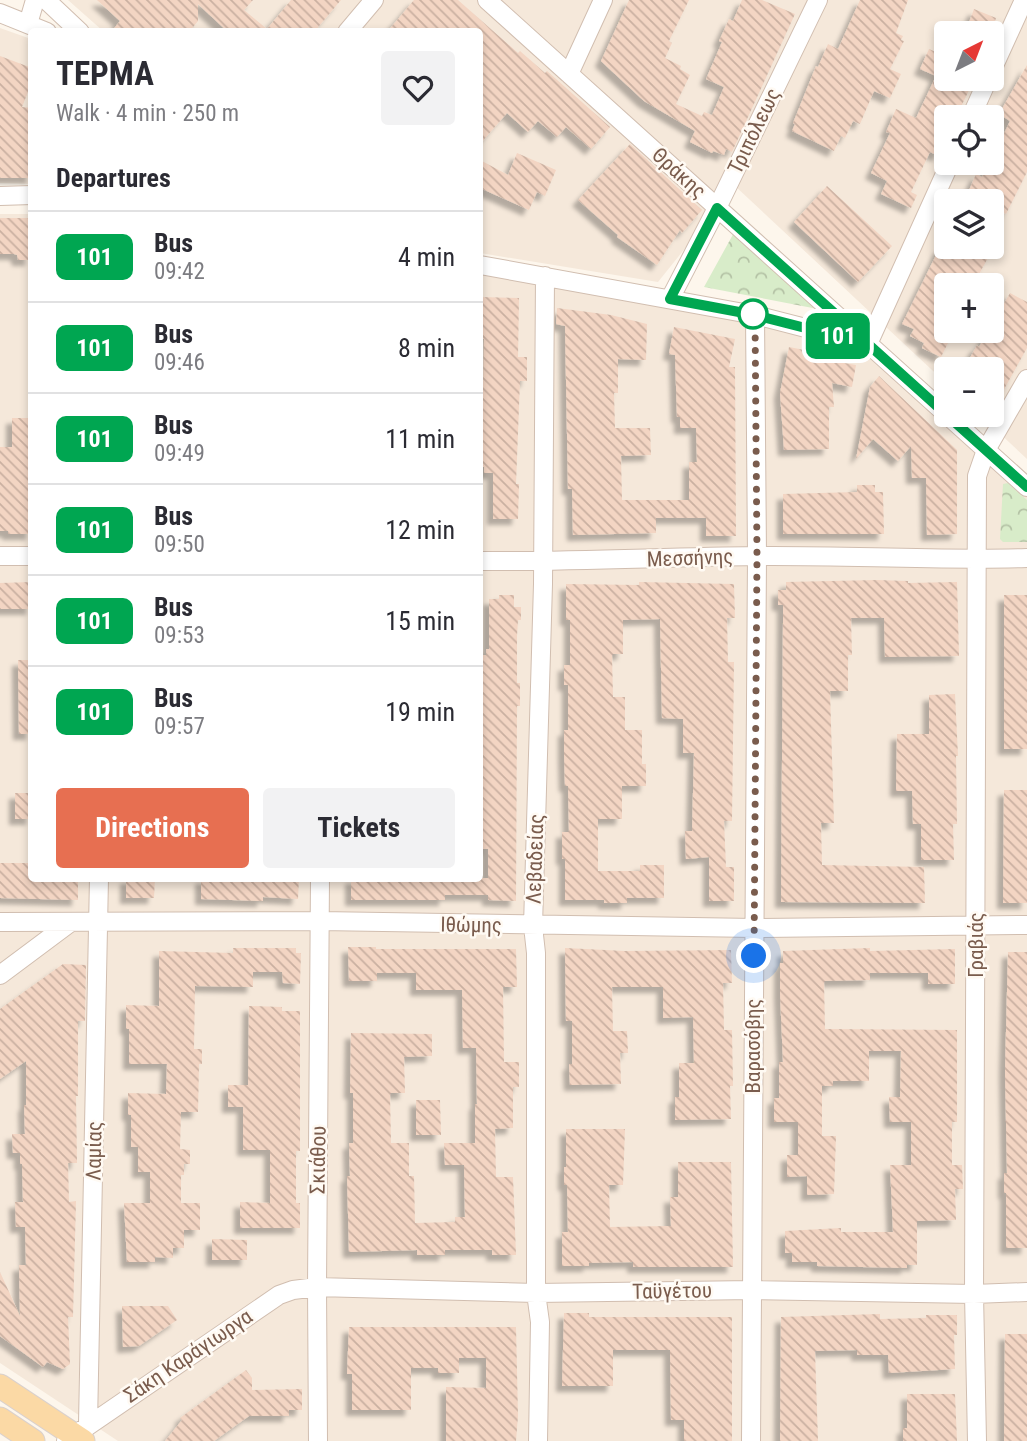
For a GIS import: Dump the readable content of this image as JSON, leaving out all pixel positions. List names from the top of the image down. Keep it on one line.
{"streets":{"street":["Τριπόλεως","Θράκης","Μεσσήνης","Λεβαδείας","Ιθώμης","Γραβιάς","Βαρασόβης","Λαμίας","Σκιάθου","Ταϋγέτου","Σάκη Καράγιωργα"]},"crossings":[["Τριπόλεως","Θράκης"],["Θράκης","Γραβιάς"],["Μεσσήνης","Λεβαδείας"],["Μεσσήνης","Γραβιάς"],["Μεσσήνης","Βαρασόβης"],["Λεβαδείας","Ιθώμης"],["Λεβαδείας","Ταϋγέτου"],["Ιθώμης","Γραβιάς"],["Ιθώμης","Βαρασόβης"],["Ιθώμης","Λαμίας"],["Ιθώμης","Σκιάθου"],["Γραβιάς","Ταϋγέτου"],["Βαρασόβης","Ταϋγέτου"],["Λαμίας","Σάκη Καράγιωργα"],["Σκιάθου","Ταϋγέτου"],["Σκιάθου","Σάκη Καράγιωργα"],["Ταϋγέτου","Σάκη Καράγιωργα"]],"lines":["bus line 101"],"north":"top right","page":{"on_map":"101","map_buttons":["+","−"],"heading":[["TΕΡΜΑ","Walk · 4 min · 250 m"],"Departures"],"list":[{"mark":"101","name":"Bus","note":"09:42","value":"4 min"},{"mark":"101","name":"Bus","note":"09:46","value":"8 min"},{"mark":"101","name":"Bus","note":"09:49","value":"11 min"},{"mark":"101","name":"Bus","note":"09:50","value":"12 min"},{"mark":"101","name":"Bus","note":"09:53","value":"15 min"},{"mark":"101","name":"Bus","note":"09:57","value":"19 min"}],"buttons":["Directions","Tickets"]}}
